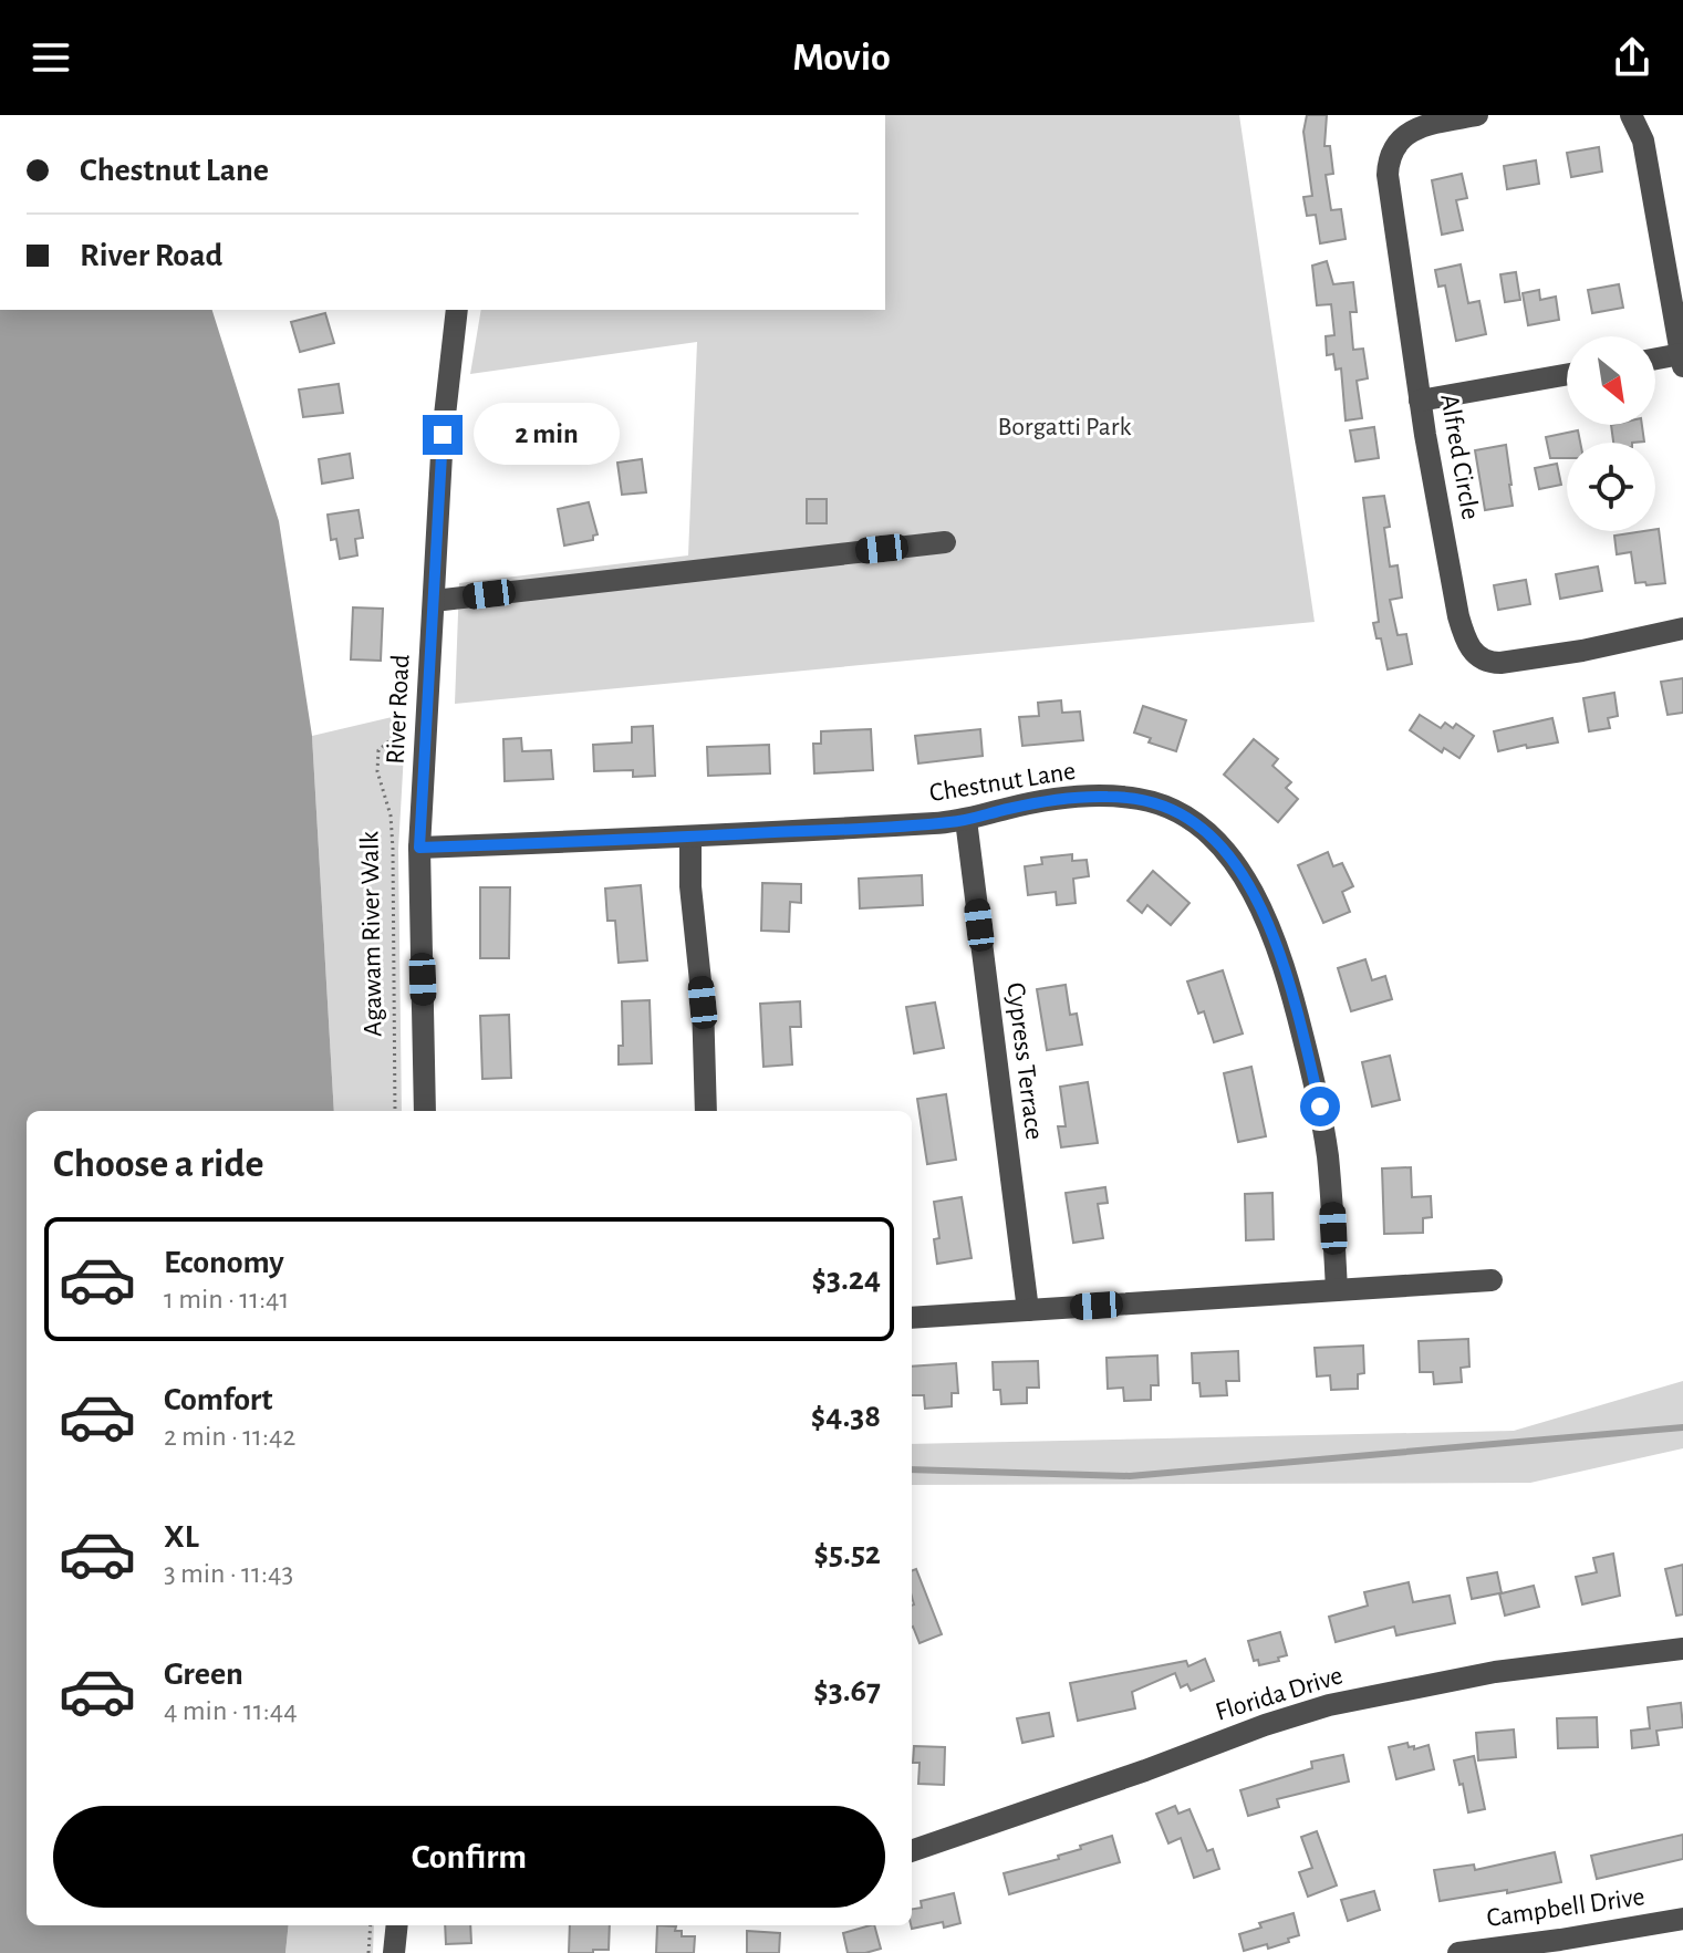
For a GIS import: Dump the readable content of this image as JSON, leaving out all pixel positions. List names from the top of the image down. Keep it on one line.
{"streets":{"street":["Alfred Circle","River Road","Chestnut Lane","Cypress Terrace","Florida Drive","Campbell Drive"],"path":["Agawam River Walk"]},"crossings":[["River Road","Chestnut Lane"],["River Road","Agawam River Walk"],["Chestnut Lane","Cypress Terrace"]],"parks":["Borgatti Park"],"north":"bottom right","page":{"header":"Movio","banner":["Chestnut Lane","River Road"],"bubble":"2 min","heading":"Choose a ride","list":[{"name":"Economy","note":"1 min · 11:41","value":"$3.24"},{"name":"Comfort","note":"2 min · 11:42","value":"$4.38"},{"name":"XL","note":"3 min · 11:43","value":"$5.52"},{"name":"Green","note":"4 min · 11:44","value":"$3.67"}],"buttons":"Confirm"}}
